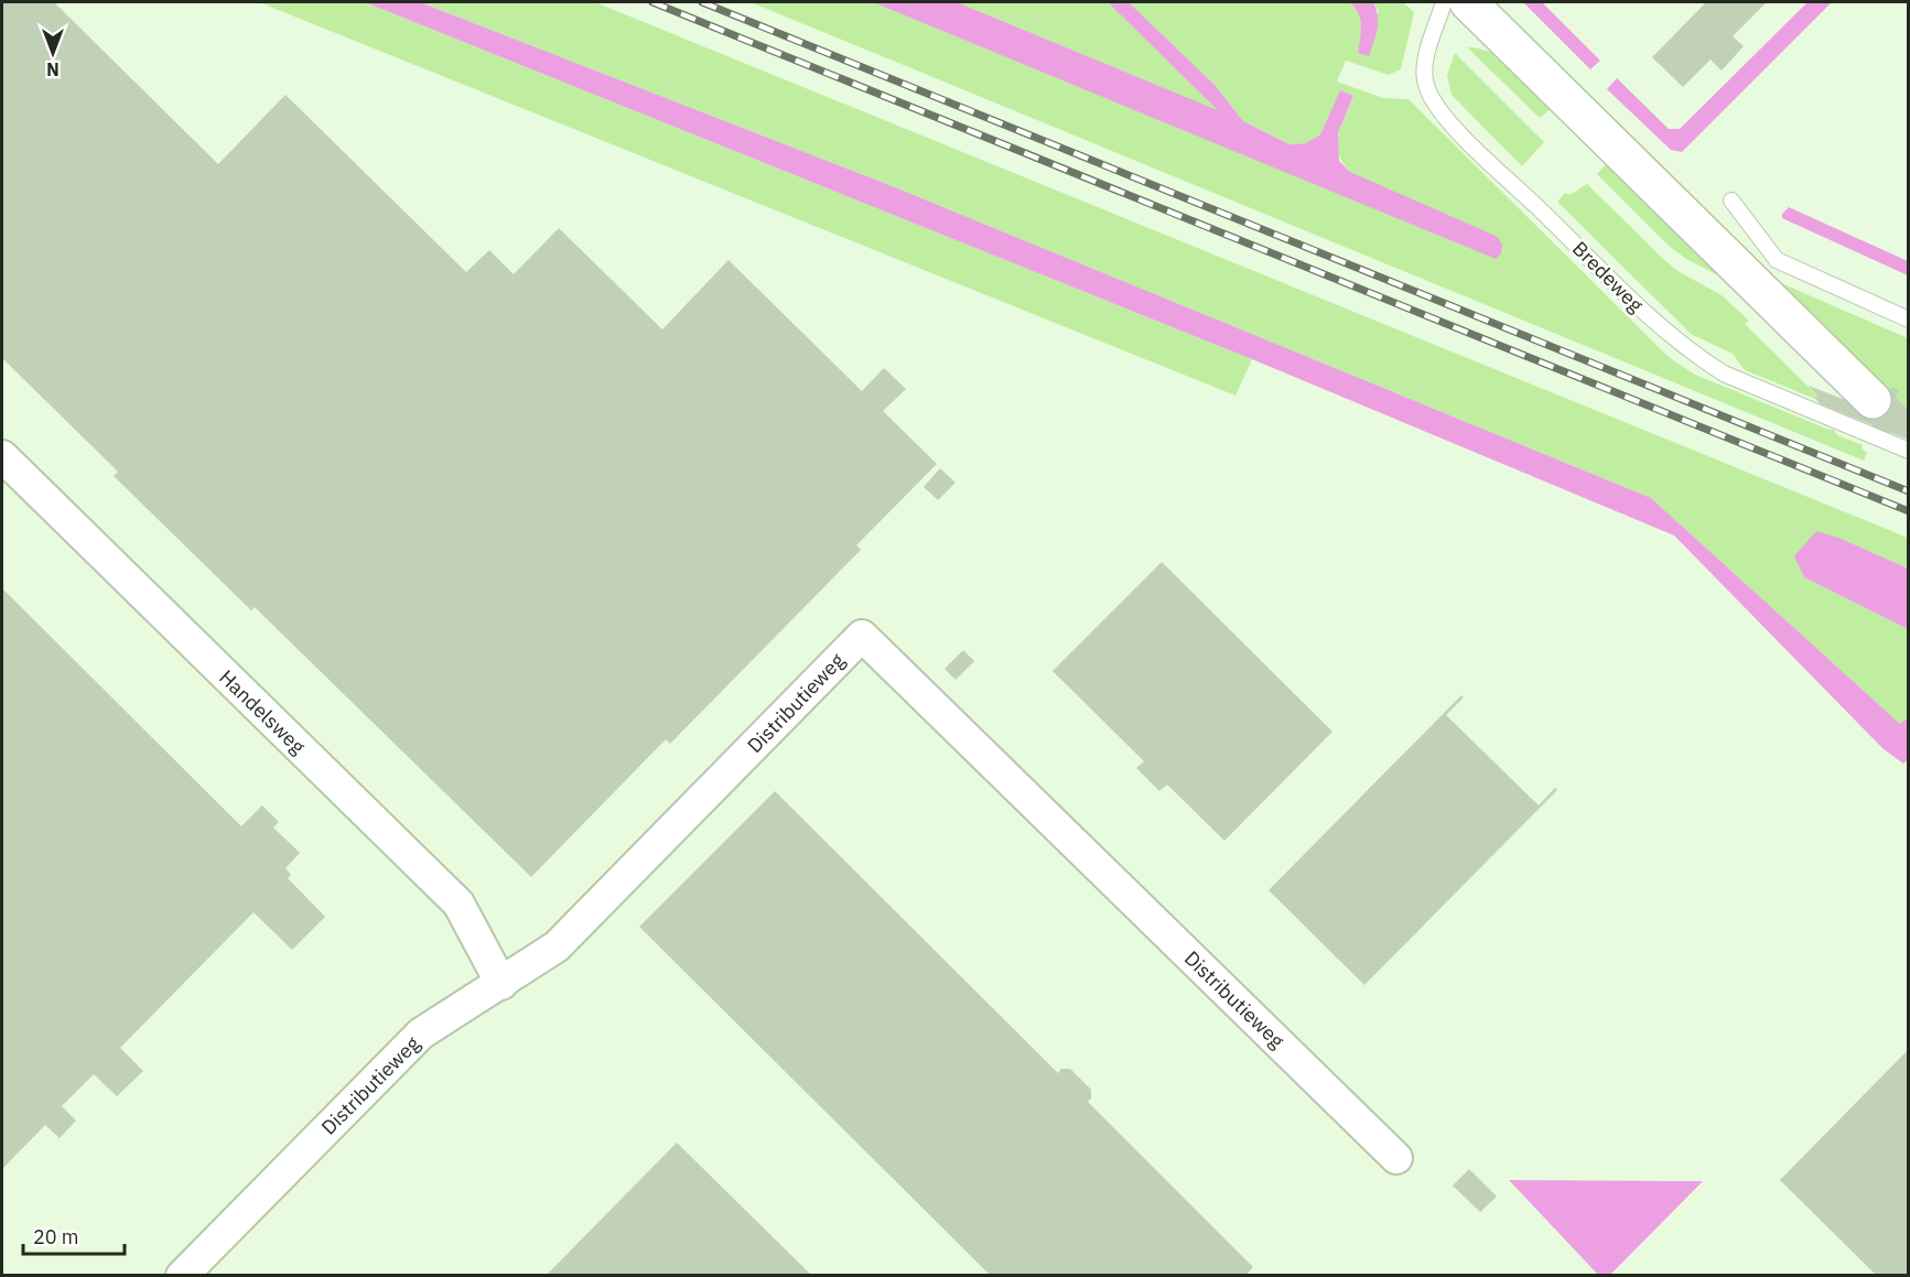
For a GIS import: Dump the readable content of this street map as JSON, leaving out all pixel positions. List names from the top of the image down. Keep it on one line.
{"streets":{"street":["Distributieweg","Handelsweg"],"lane":["Bredeweg"]},"crossings":[["Distributieweg","Handelsweg"]],"scale_bar":"20 m","north":"bottom"}
